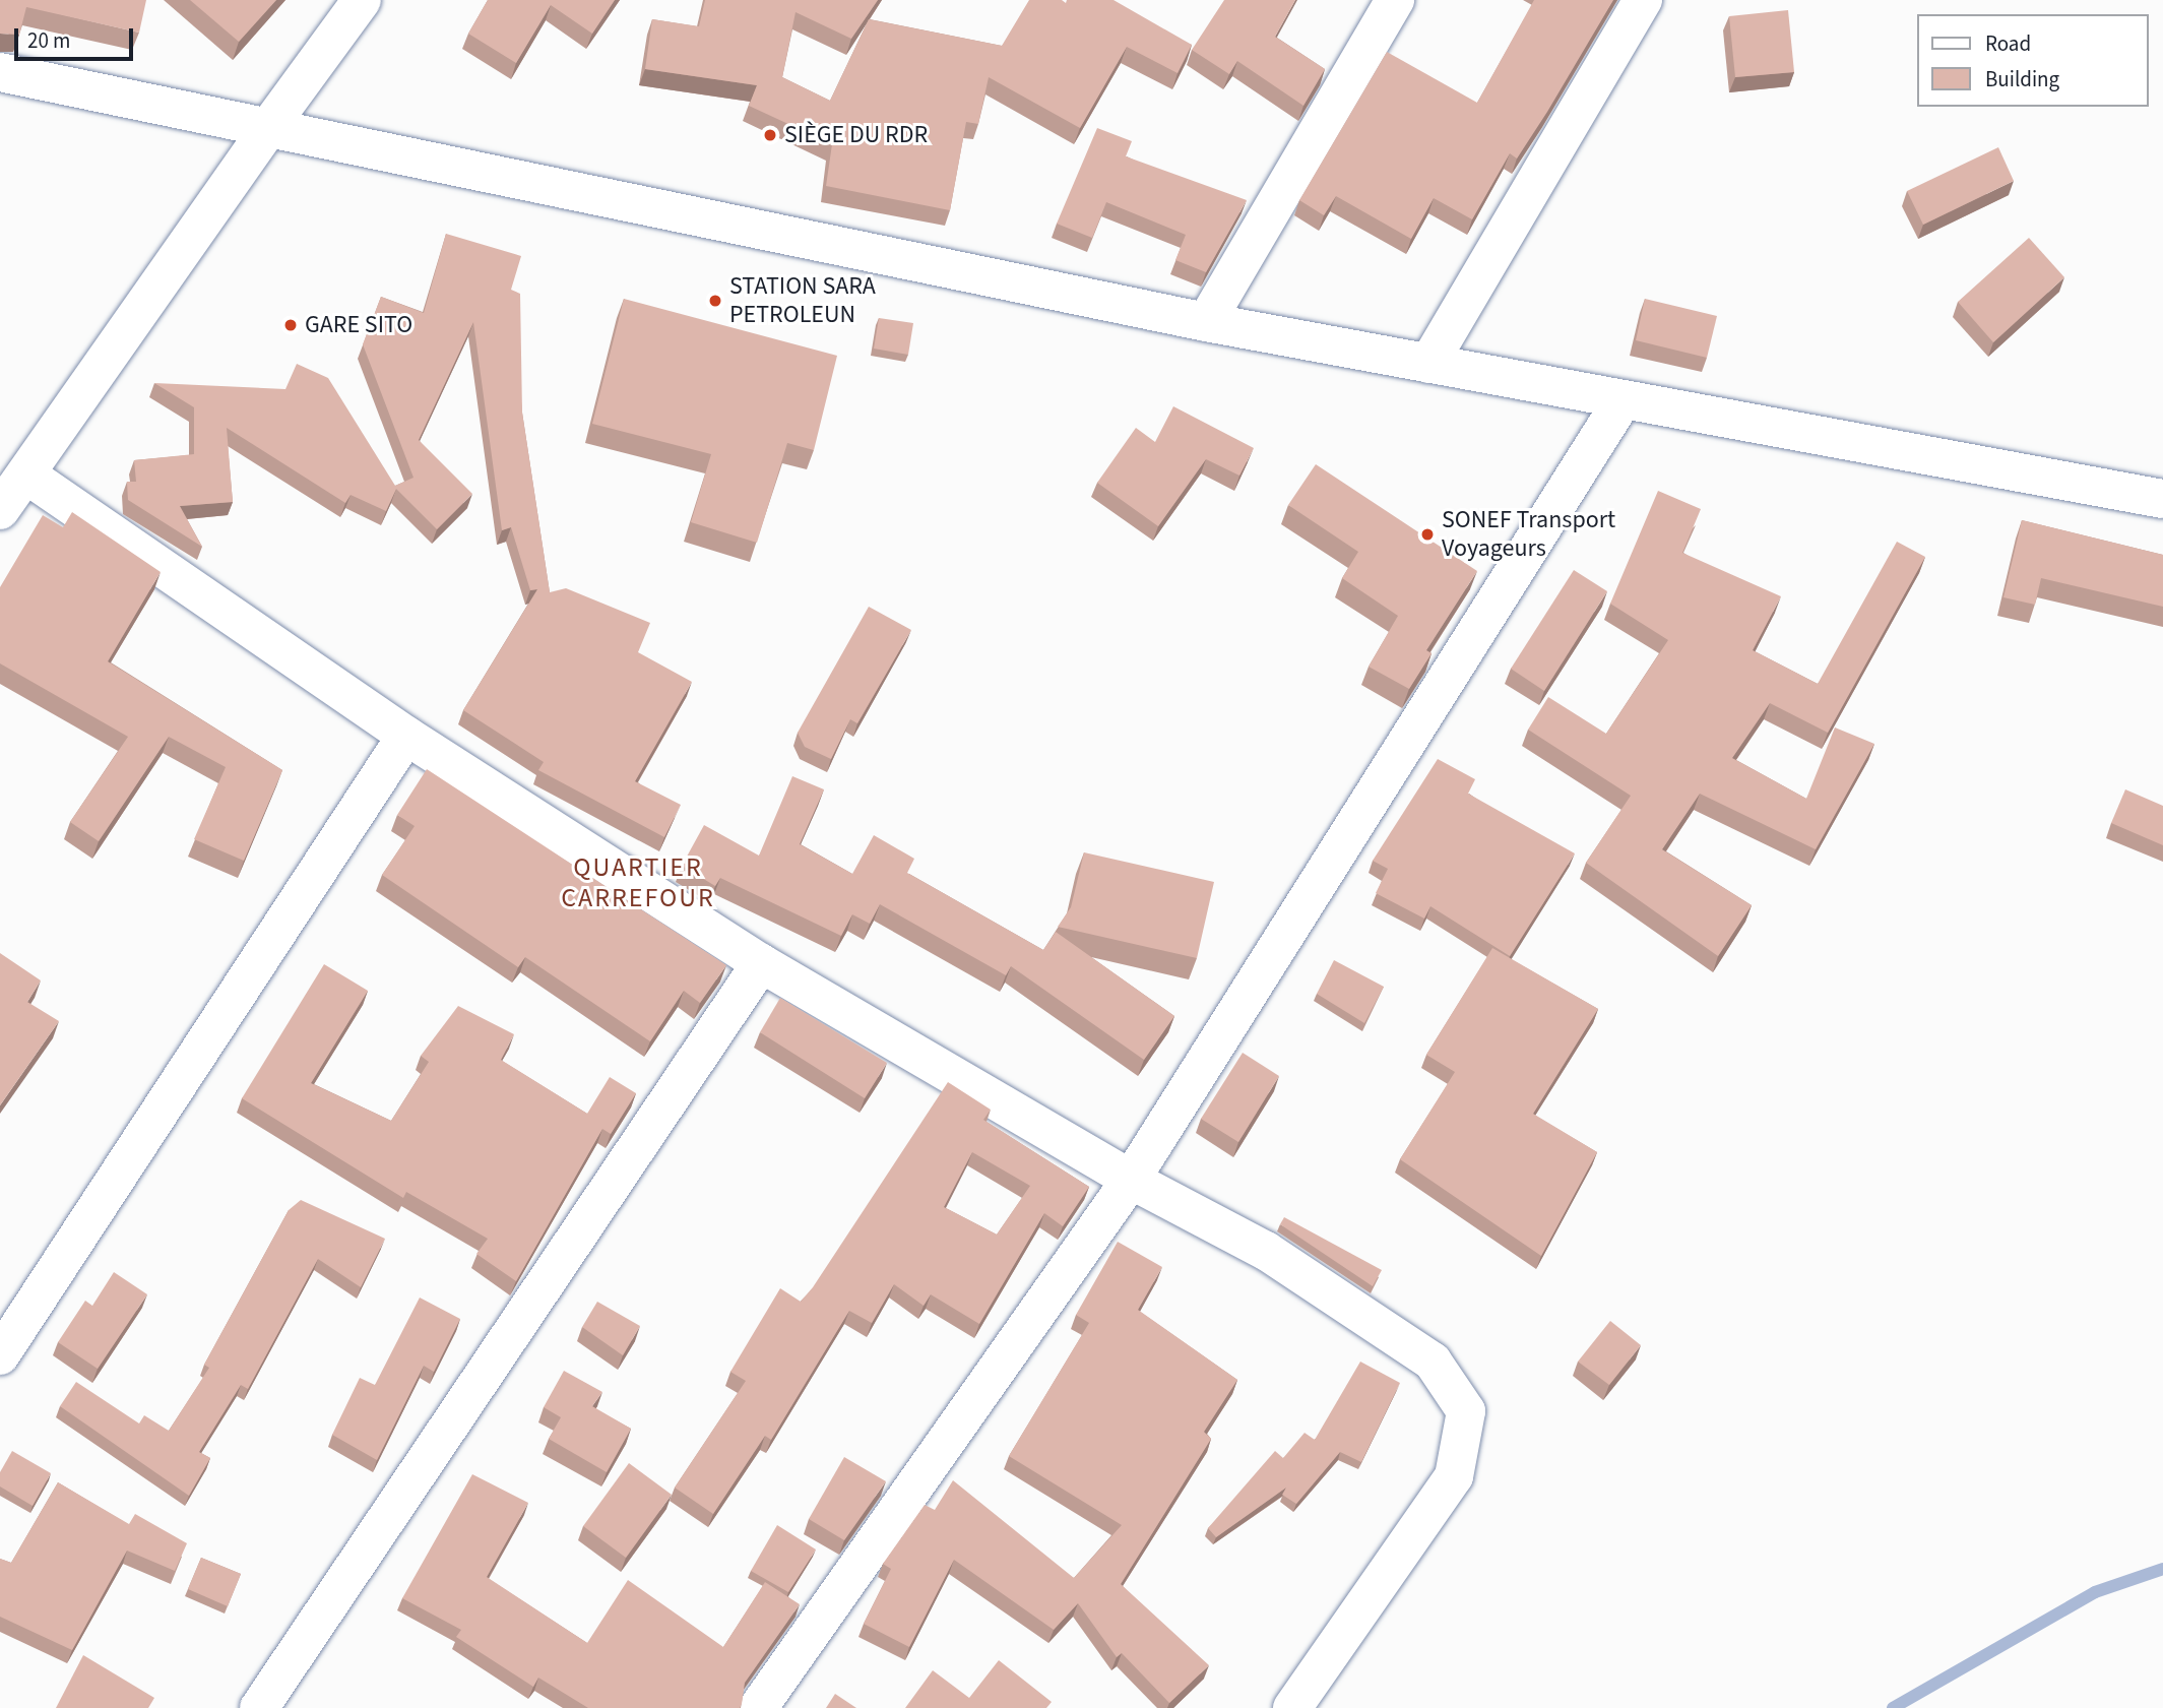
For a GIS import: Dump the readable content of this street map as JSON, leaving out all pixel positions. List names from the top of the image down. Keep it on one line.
{"districts":["QUARTIER CARREFOUR"],"places":["SIÈGE DU RDR","STATION SARA PETROLEUN","GARE SITO","SONEF Transport Voyageurs"],"legend":["Road","Building"],"scale_bar":"20 m"}
